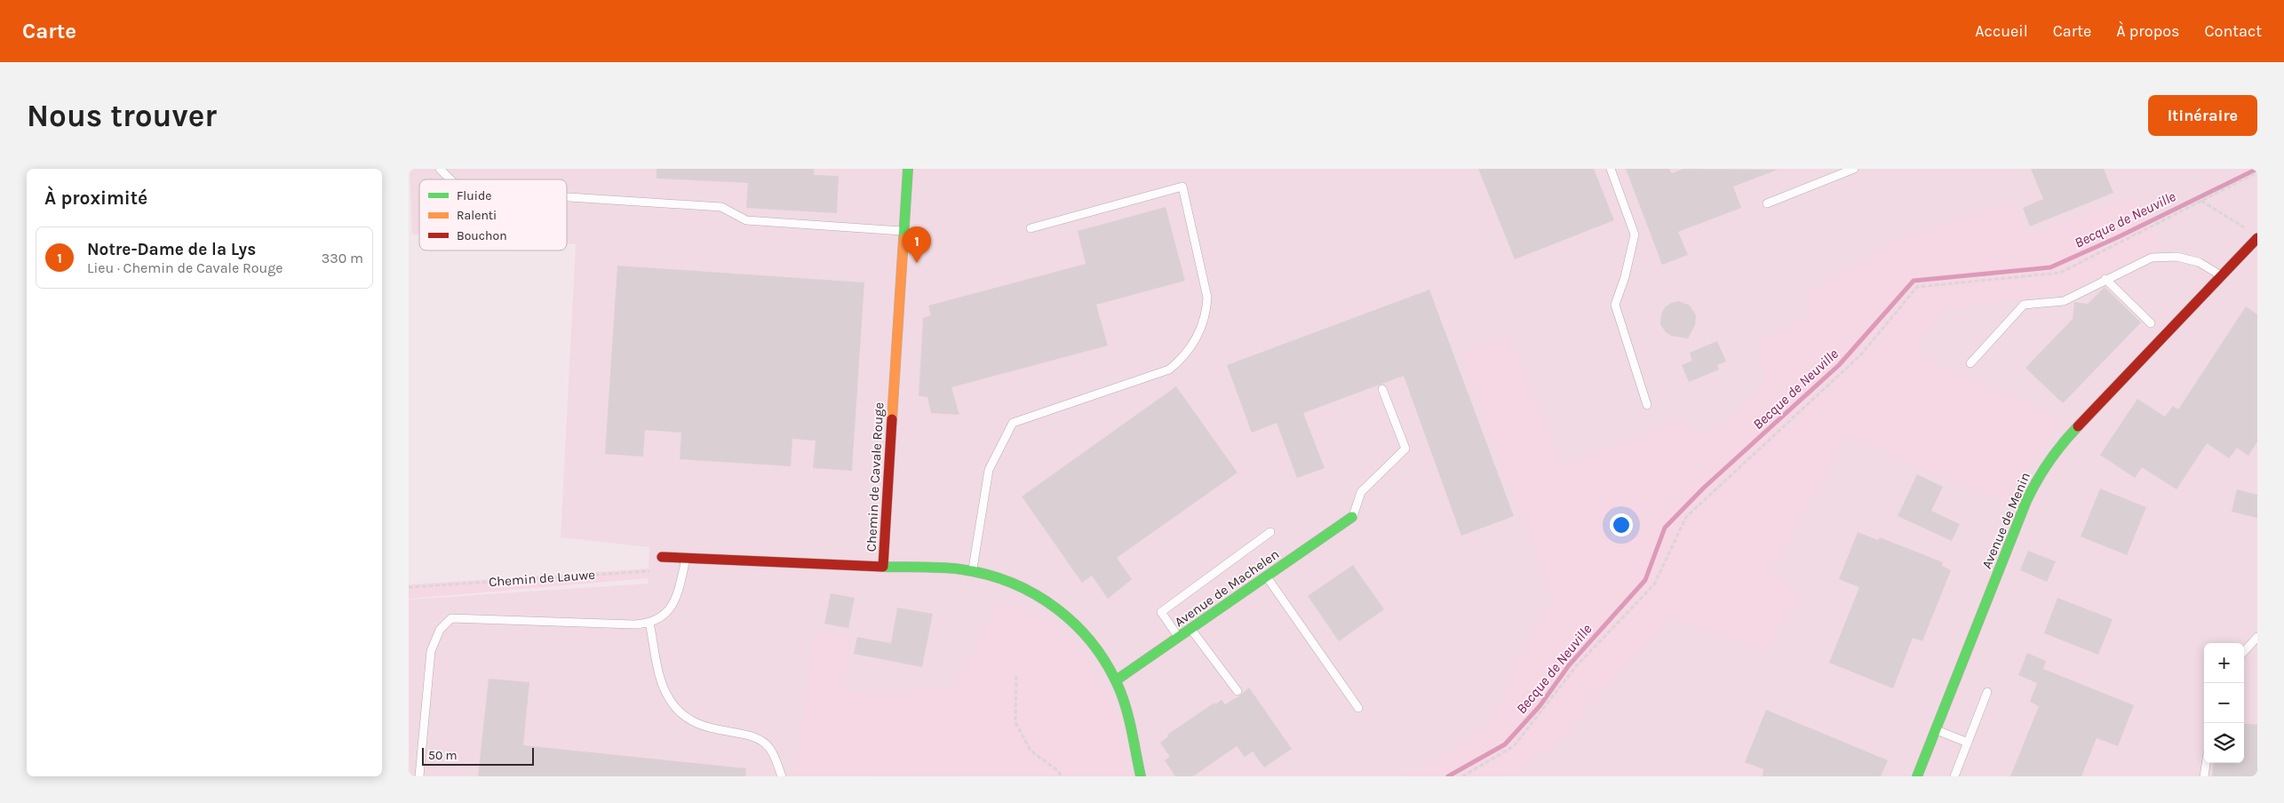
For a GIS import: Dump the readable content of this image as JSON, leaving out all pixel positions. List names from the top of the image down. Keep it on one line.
{"streets":{"street":["Chemin de Cavale Rouge","Avenue de Menin","Avenue de Machelen"],"path":["Chemin de Lauwe"]},"water":["Becque de Neuville"],"legend":["Fluide","Ralenti","Bouchon"],"scale_bar":"50 m","page":{"header":"Carte","nav":["Accueil","Carte","À propos","Contact"],"buttons":"Itinéraire","title":"Nous trouver","heading":"À proximité","list":[{"mark":"1","name":"Notre-Dame de la Lys","note":"Lieu · Chemin de Cavale Rouge","value":"330 m"}],"pins":"1","map_buttons":["+","−"],"scale":"50 m"}}
